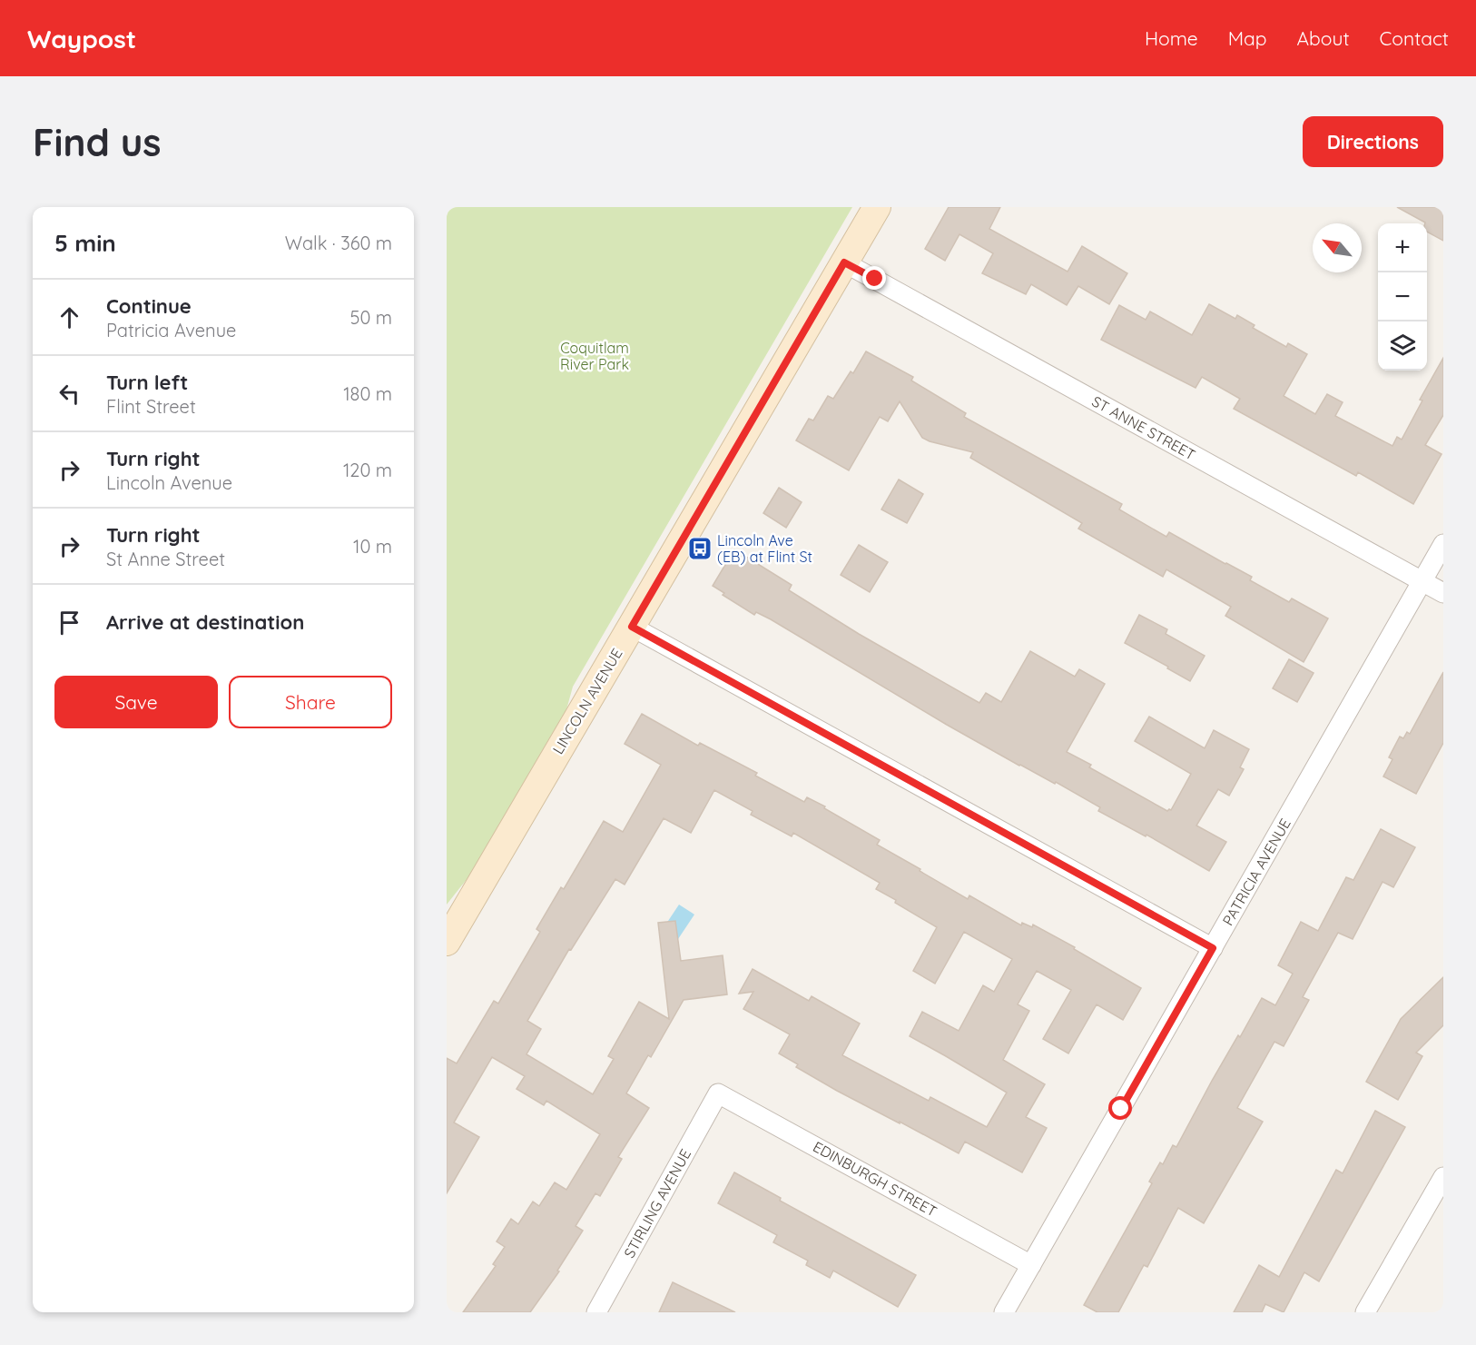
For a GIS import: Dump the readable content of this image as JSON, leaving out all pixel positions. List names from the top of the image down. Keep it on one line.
{"streets":{"main road":["LINCOLN AVENUE"],"street":["ST ANNE STREET","PATRICIA AVENUE","EDINBURGH STREET","STIRLING AVENUE"]},"crossings":[["ST ANNE STREET","LINCOLN AVENUE"],["ST ANNE STREET","PATRICIA AVENUE"],["PATRICIA AVENUE","EDINBURGH STREET"],["EDINBURGH STREET","STIRLING AVENUE"]],"parks":["Coquitlam River Park"],"places":{"bus stop":["Lincoln Ave (EB) at Flint St"]},"north":"top left","page":{"header":"Waypost","nav":["Home","Map","About","Contact"],"buttons":["Directions",["Save","Share"]],"title":"Find us","heading":["5 min","Walk · 360 m"],"map_buttons":["+","−"],"list":[["Continue","Patricia Avenue","50 m"],["Turn left","Flint Street","180 m"],["Turn right","Lincoln Avenue","120 m"],["Turn right","St Anne Street","10 m"],"Arrive at destination"]}}
